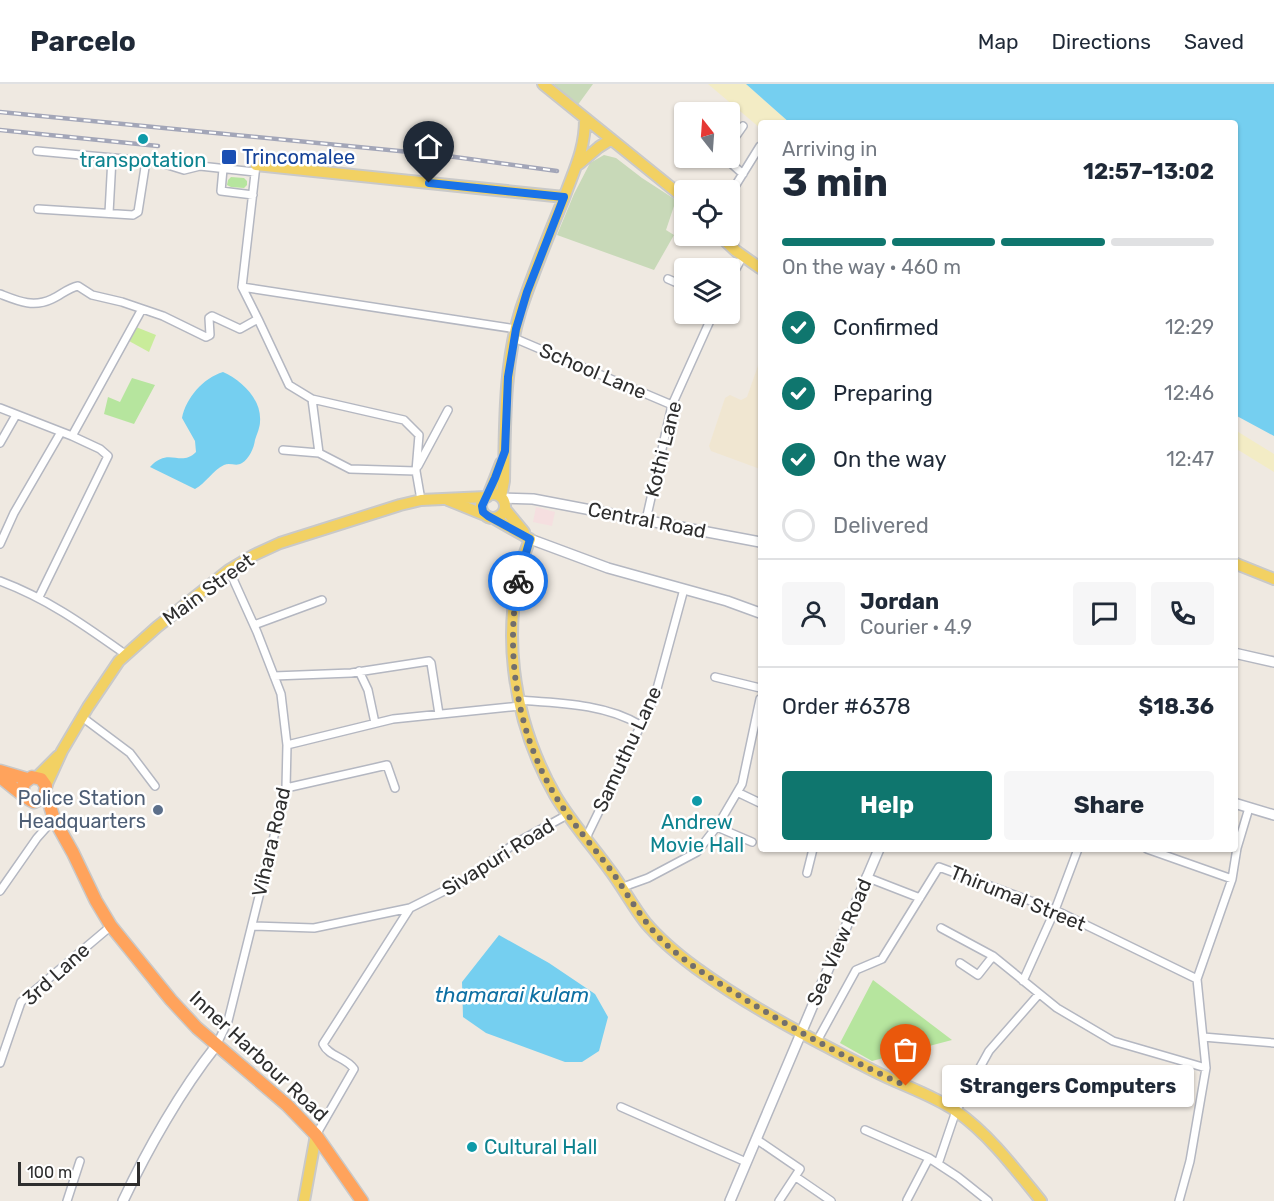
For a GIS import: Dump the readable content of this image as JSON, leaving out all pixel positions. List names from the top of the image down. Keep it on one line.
{"streets":{"highway":["Inner Harbour Road"],"main road":["Central Road","Main Street","Sea View Road"],"street":["School Lane","Kothi Lane","Samuthu Lane","Vihara Road","Sivapuri Road","Thirumal Street","3rd Lane"]},"crossings":[["School Lane","Kothi Lane"],["Kothi Lane","Central Road"],["Central Road","Main Street"],["Main Street","Samuthu Lane"],["Main Street","Vihara Road"],["Main Street","Inner Harbour Road"],["Vihara Road","Sivapuri Road"],["Vihara Road","Inner Harbour Road"],["3rd Lane","Inner Harbour Road"]],"water":["thamarai kulam"],"places":{"other":["transpotation","Andrew Movie Hall","Police Station Headquarters","Strangers Computers","Cultural Hall"],"transit":["Trincomalee"]},"scale_bar":"100 m","north":"top","page":{"header":"Parcelo","nav":["Map","Directions","Saved"],"heading":["3 min","Arriving in","12:57–13:02"],"panel":["Jordan","Courier · 4.9","Order #6378","$18.36"],"bar":"On the way · 460 m","list":[["Confirmed","12:29"],["Preparing","12:46"],["On the way","12:47"],"Delivered"],"buttons":["Help","Share"],"bubble":"Strangers Computers","scale":"100 m"}}
